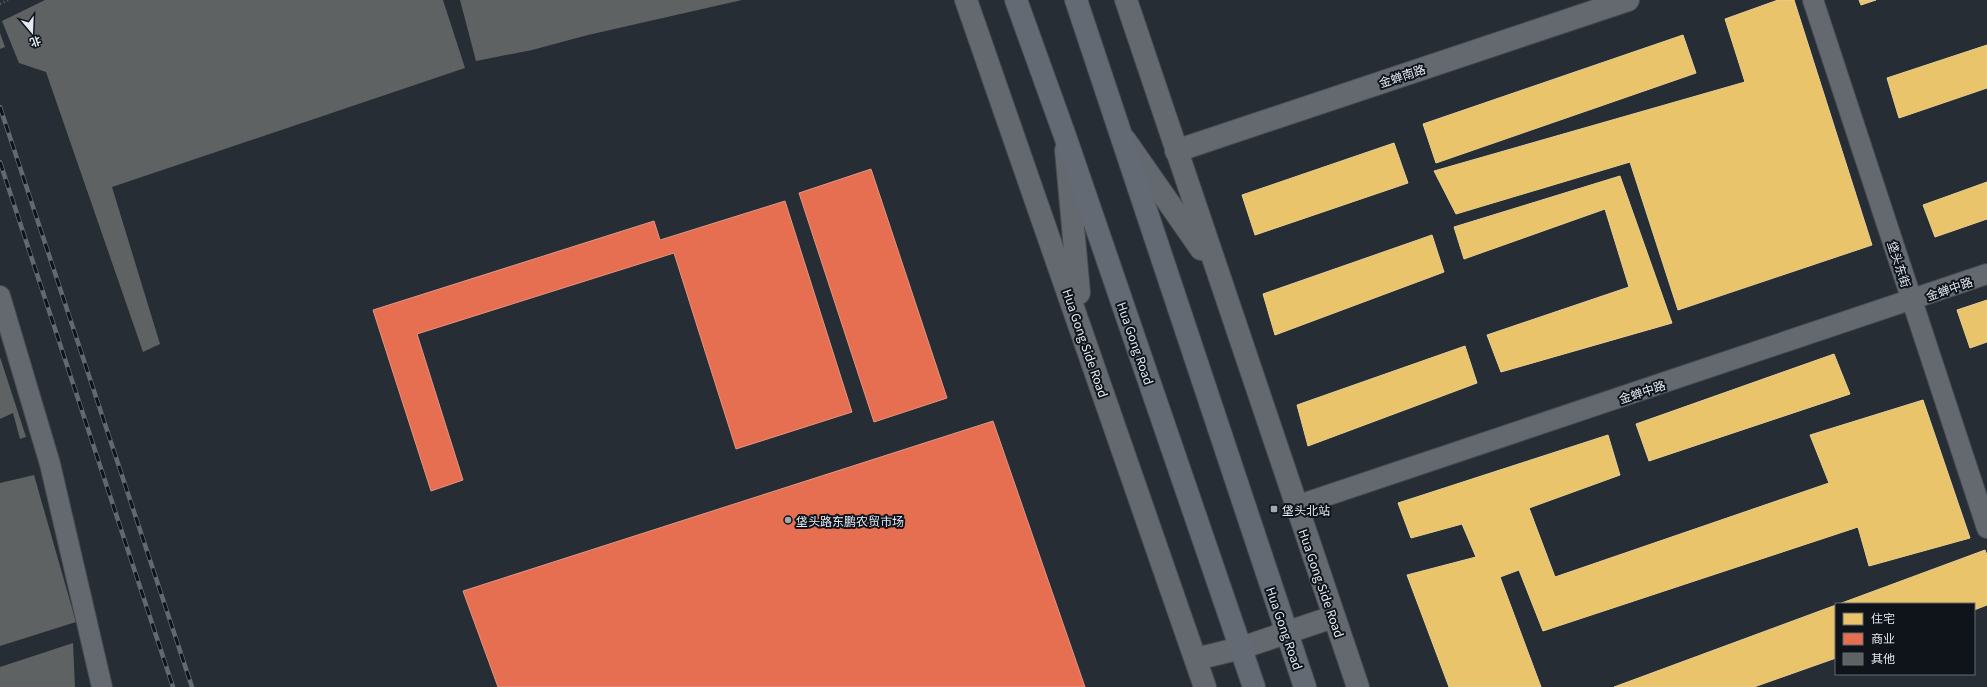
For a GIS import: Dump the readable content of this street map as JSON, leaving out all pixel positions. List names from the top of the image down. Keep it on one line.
{"streets":{"main road":["Hua Gong Road"],"street":["金蝉南路","垡头东街","金蝉中路","Hua Gong Side Road"]},"crossings":[["金蝉南路","Hua Gong Side Road"],["垡头东街","金蝉中路"],["金蝉中路","Hua Gong Side Road"]],"places":{"transit":["垡头北站"],"other":["垡头路东鹏农贸市场"]},"legend":["住宅","商业","其他"],"north":"bottom"}
